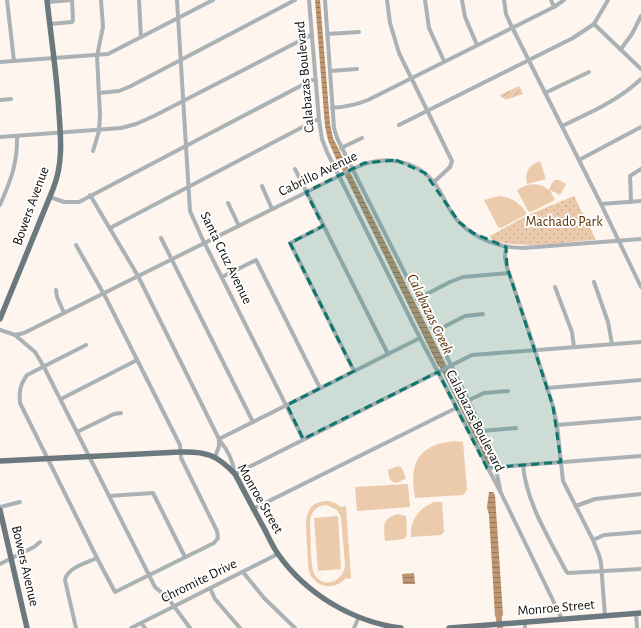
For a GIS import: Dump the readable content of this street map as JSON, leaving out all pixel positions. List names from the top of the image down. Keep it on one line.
{"streets":{"main road":["Bowers Avenue","Monroe Street"],"street":["Calabazas Boulevard","Cabrillo Avenue","Santa Cruz Avenue","Chromite Drive"]},"crossings":[["Calabazas Boulevard","Cabrillo Avenue"],["Calabazas Boulevard","Monroe Street"],["Cabrillo Avenue","Santa Cruz Avenue"],["Monroe Street","Chromite Drive"]],"water":["Calabazas Creek"],"parks":["Machado Park"]}
